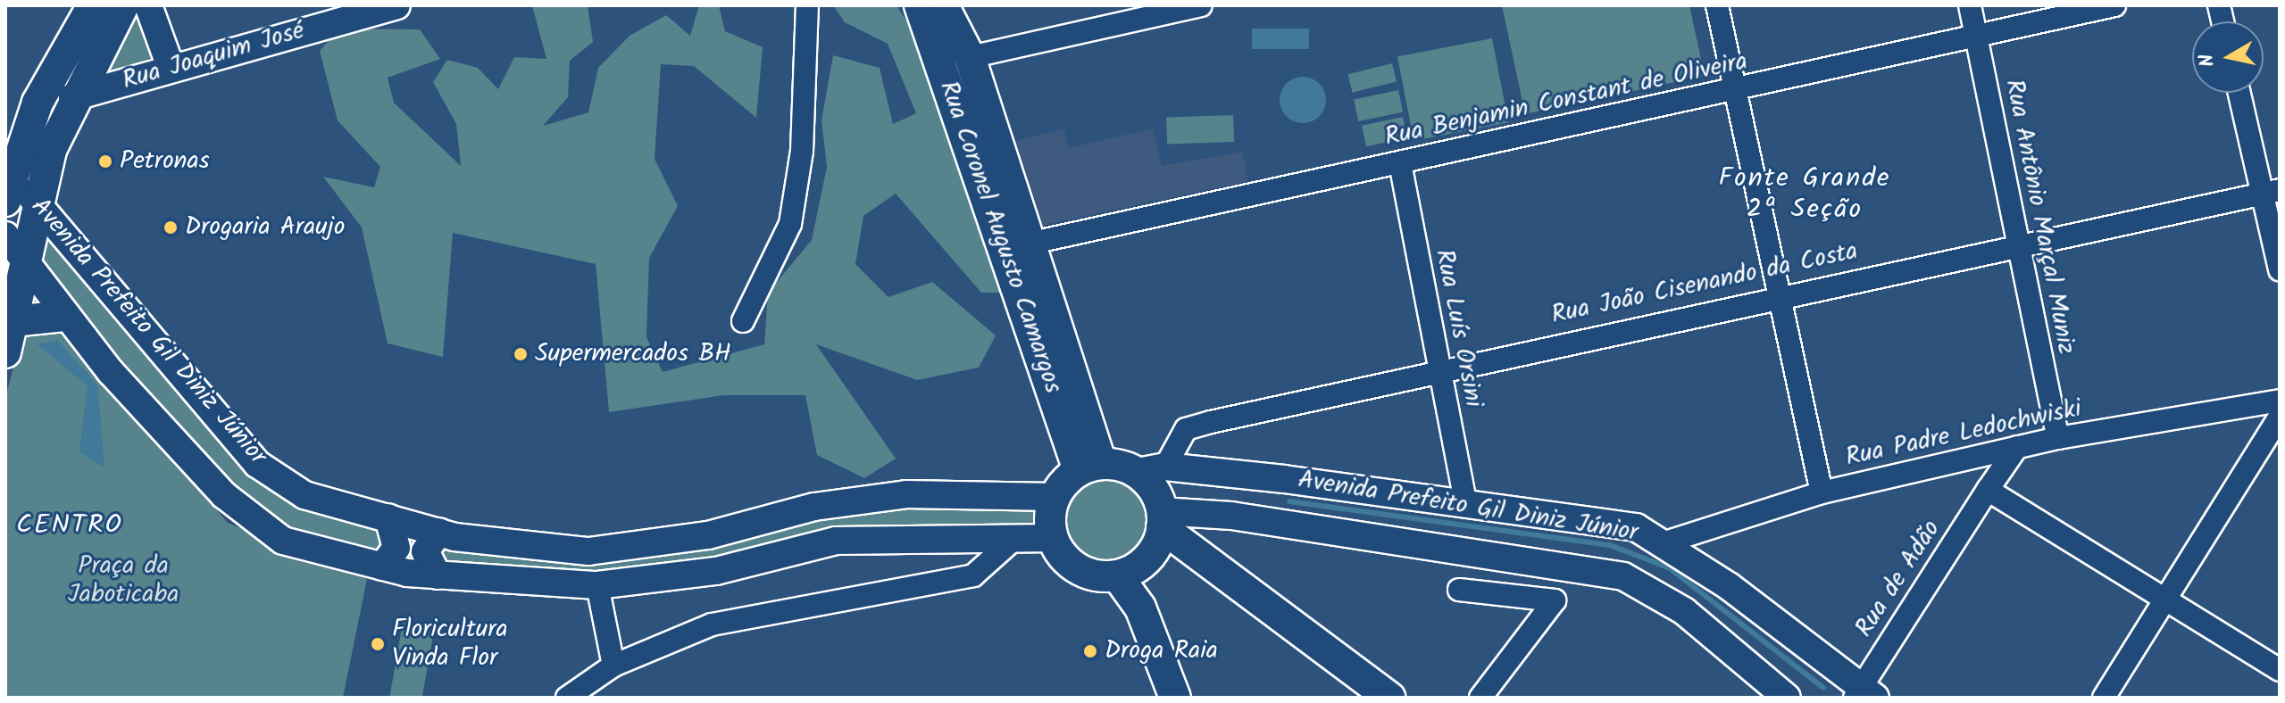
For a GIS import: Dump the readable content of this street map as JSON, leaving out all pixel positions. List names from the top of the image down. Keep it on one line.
{"streets":{"main road":["Rua Coronel Augusto Camargos"],"street":["Rua Joaquim José","Rua Benjamin Constant de Oliveira","Rua Antônio Marçal Muniz","Rua João Cisenando da Costa","Rua Luís Orsini","Avenida Prefeito Gil Diniz Júnior","Rua Padre Ledochwiski","Rua de Adão"]},"crossings":[["Rua Benjamin Constant de Oliveira","Rua Antônio Marçal Muniz"],["Rua Benjamin Constant de Oliveira","Rua Coronel Augusto Camargos"],["Rua Benjamin Constant de Oliveira","Rua Luís Orsini"],["Rua Antônio Marçal Muniz","Rua João Cisenando da Costa"],["Rua Antônio Marçal Muniz","Rua Padre Ledochwiski"],["Rua Coronel Augusto Camargos","Rua João Cisenando da Costa"],["Rua Coronel Augusto Camargos","Avenida Prefeito Gil Diniz Júnior"],["Rua João Cisenando da Costa","Rua Luís Orsini"],["Rua João Cisenando da Costa","Avenida Prefeito Gil Diniz Júnior"],["Rua Luís Orsini","Avenida Prefeito Gil Diniz Júnior"],["Avenida Prefeito Gil Diniz Júnior","Rua Padre Ledochwiski"],["Avenida Prefeito Gil Diniz Júnior","Rua de Adão"],["Rua Padre Ledochwiski","Rua de Adão"]],"districts":["Fonte Grande 2ª Seção","CENTRO"],"parks":["Praça da Jaboticaba"],"places":["Petronas","Drogaria Araujo","Supermercados BH","Floricultura Vinda Flor","Droga Raia"],"north":"left"}
